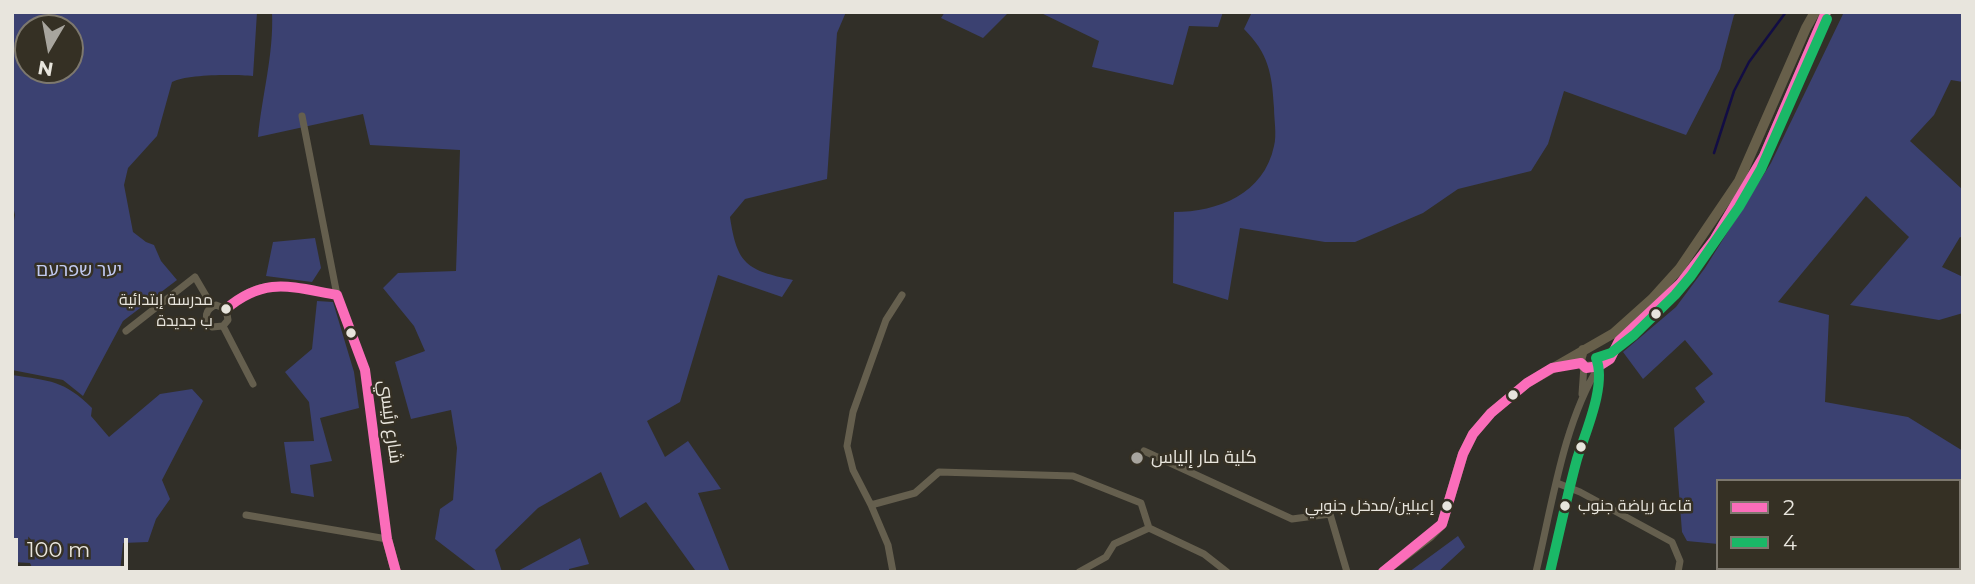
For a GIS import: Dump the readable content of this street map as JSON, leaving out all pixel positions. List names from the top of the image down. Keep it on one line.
{"streets":{"main road":["شارع رئيسي"]},"parks":["יער שפרעם"],"places":["مدرسة إبتدائية ب جديدة","كلية مار إلياس","إعبلين/مدخل جنوبي","قاعة رياضة جنوب"],"lines":["transit line 2","transit line 4"],"legend":["2","4"],"scale_bar":"100 m","north":"bottom"}
